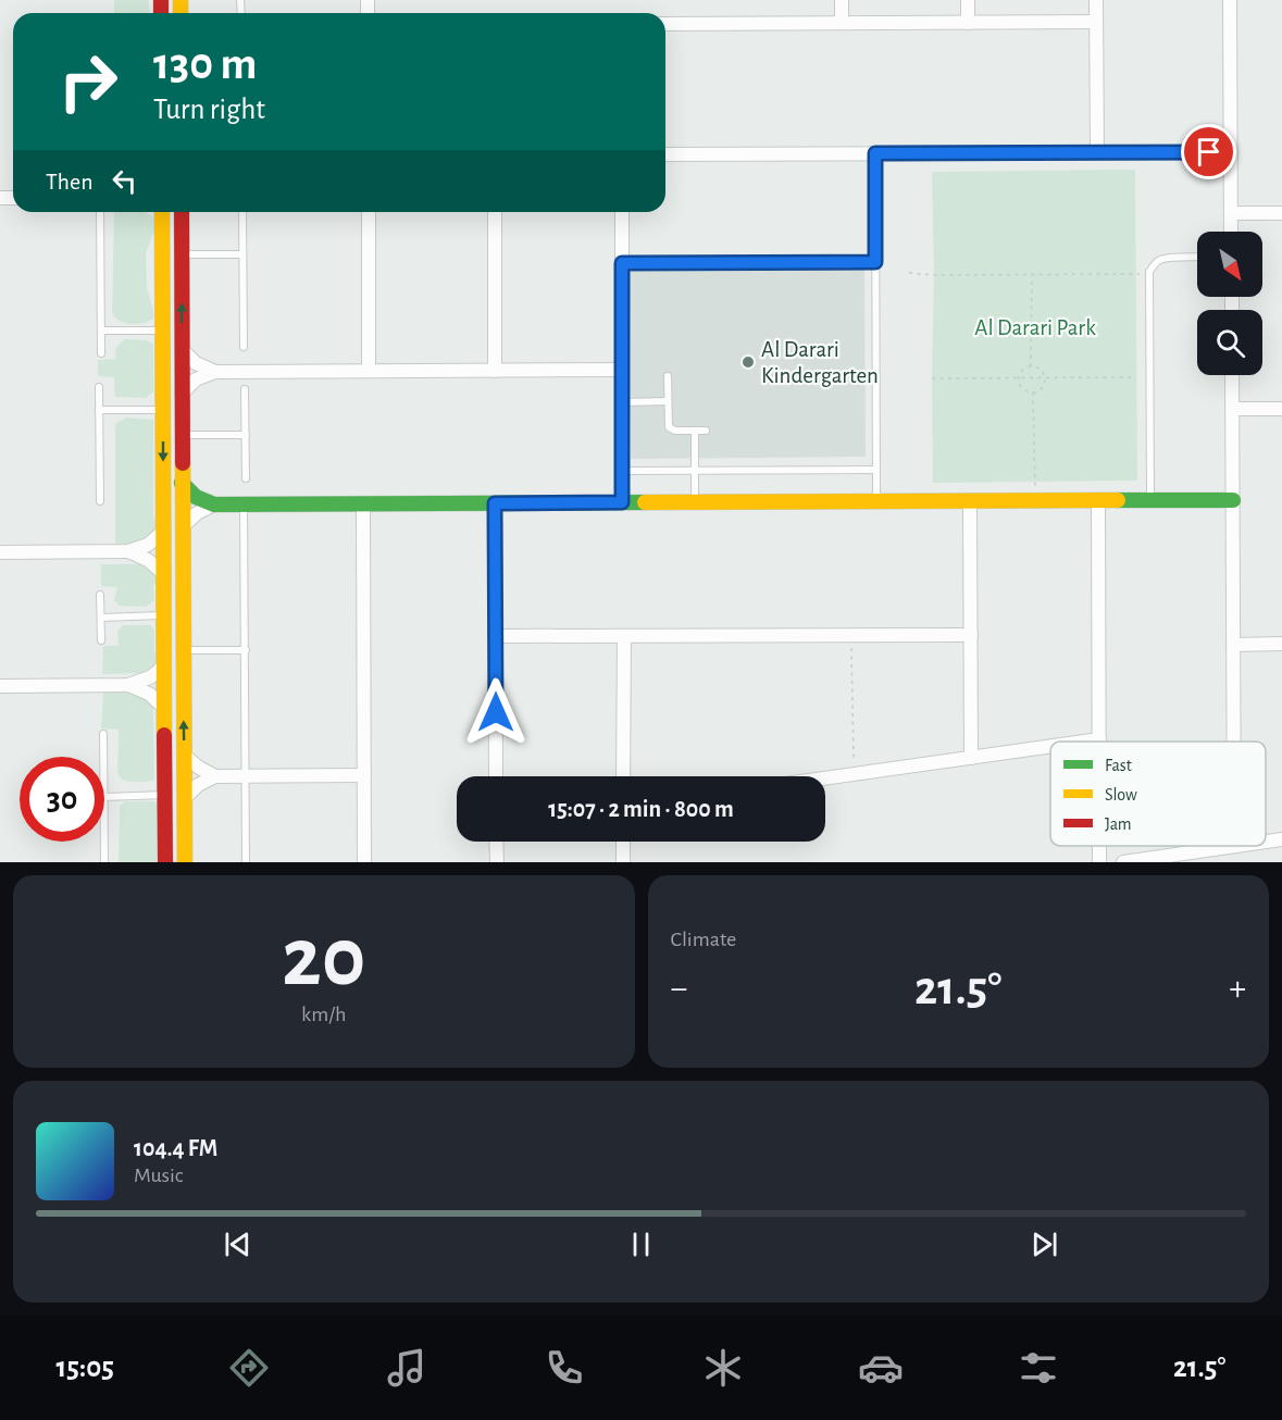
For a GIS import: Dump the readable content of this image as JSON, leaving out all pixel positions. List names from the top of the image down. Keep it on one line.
{"parks":["Al Darari Park"],"places":["Al Darari Kindergarten"],"legend":["Fast","Slow","Jam"],"north":"bottom right","page":{"turn":["130 m","Turn right"],"then":"Then","limit":"30","trip":"15:07 · 2 min · 800 m","tile":[["20","km/h"],"Climate"],"heat":["−","21.5°","+"],"song":["104.4 FM","Music"],"tabs":["15:05","21.5°"]}}
